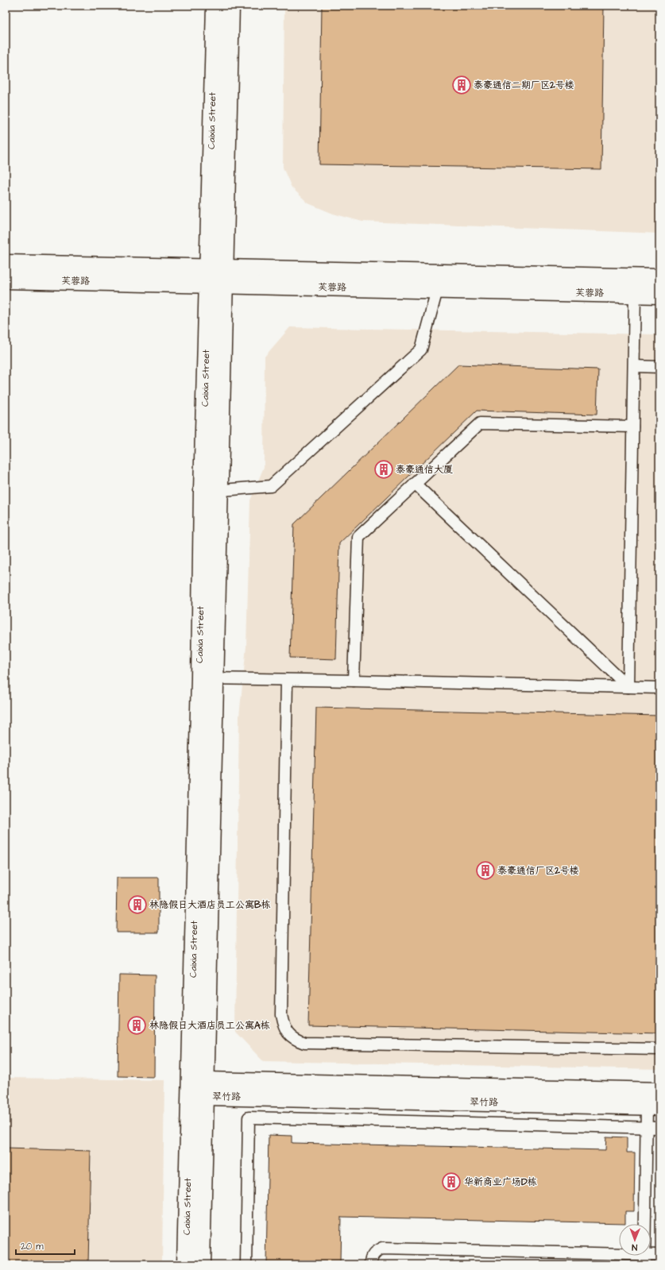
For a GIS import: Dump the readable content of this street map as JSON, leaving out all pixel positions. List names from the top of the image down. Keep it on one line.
{"streets":{"street":["Caixia Street","芙蓉路","翠竹路"]},"crossings":[["Caixia Street","芙蓉路"],["Caixia Street","翠竹路"]],"places":{"building":["泰豪通信二期厂区2号楼","泰豪通信大厦","泰豪通信厂区2号楼","林隐假日大酒店员工公寓B栋","林隐假日大酒店员工公寓A栋","华新商业广场D栋"]},"scale_bar":"20 m","north":"bottom"}
